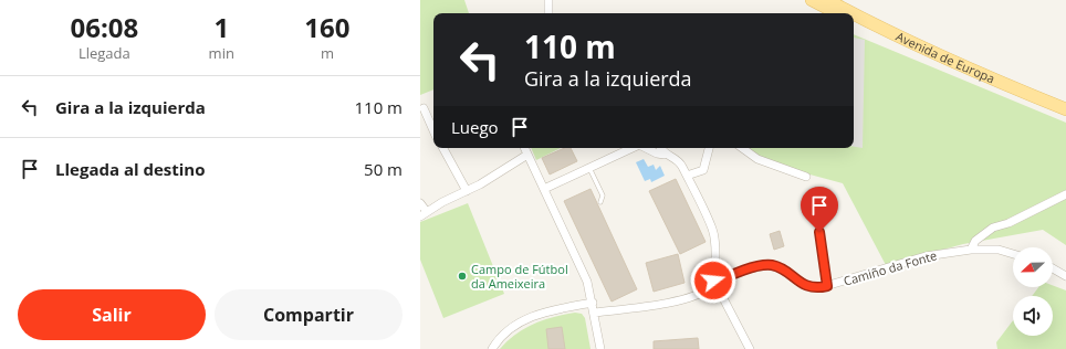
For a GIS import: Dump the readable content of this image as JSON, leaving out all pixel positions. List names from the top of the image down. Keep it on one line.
{"streets":{"main road":["Avenida de Europa"],"street":["Camiño da Fonte"]},"places":["Campo de Fútbol da Ameixeira"],"north":"left","page":{"eta":["06:08","Llegada","1","min","160","m"],"turn":["110 m","Gira a la izquierda"],"list":[{"name":"Gira a la izquierda","value":"110 m"},{"name":"Llegada al destino","value":"50 m"}],"then":"Luego","buttons":["Salir","Compartir"]}}
